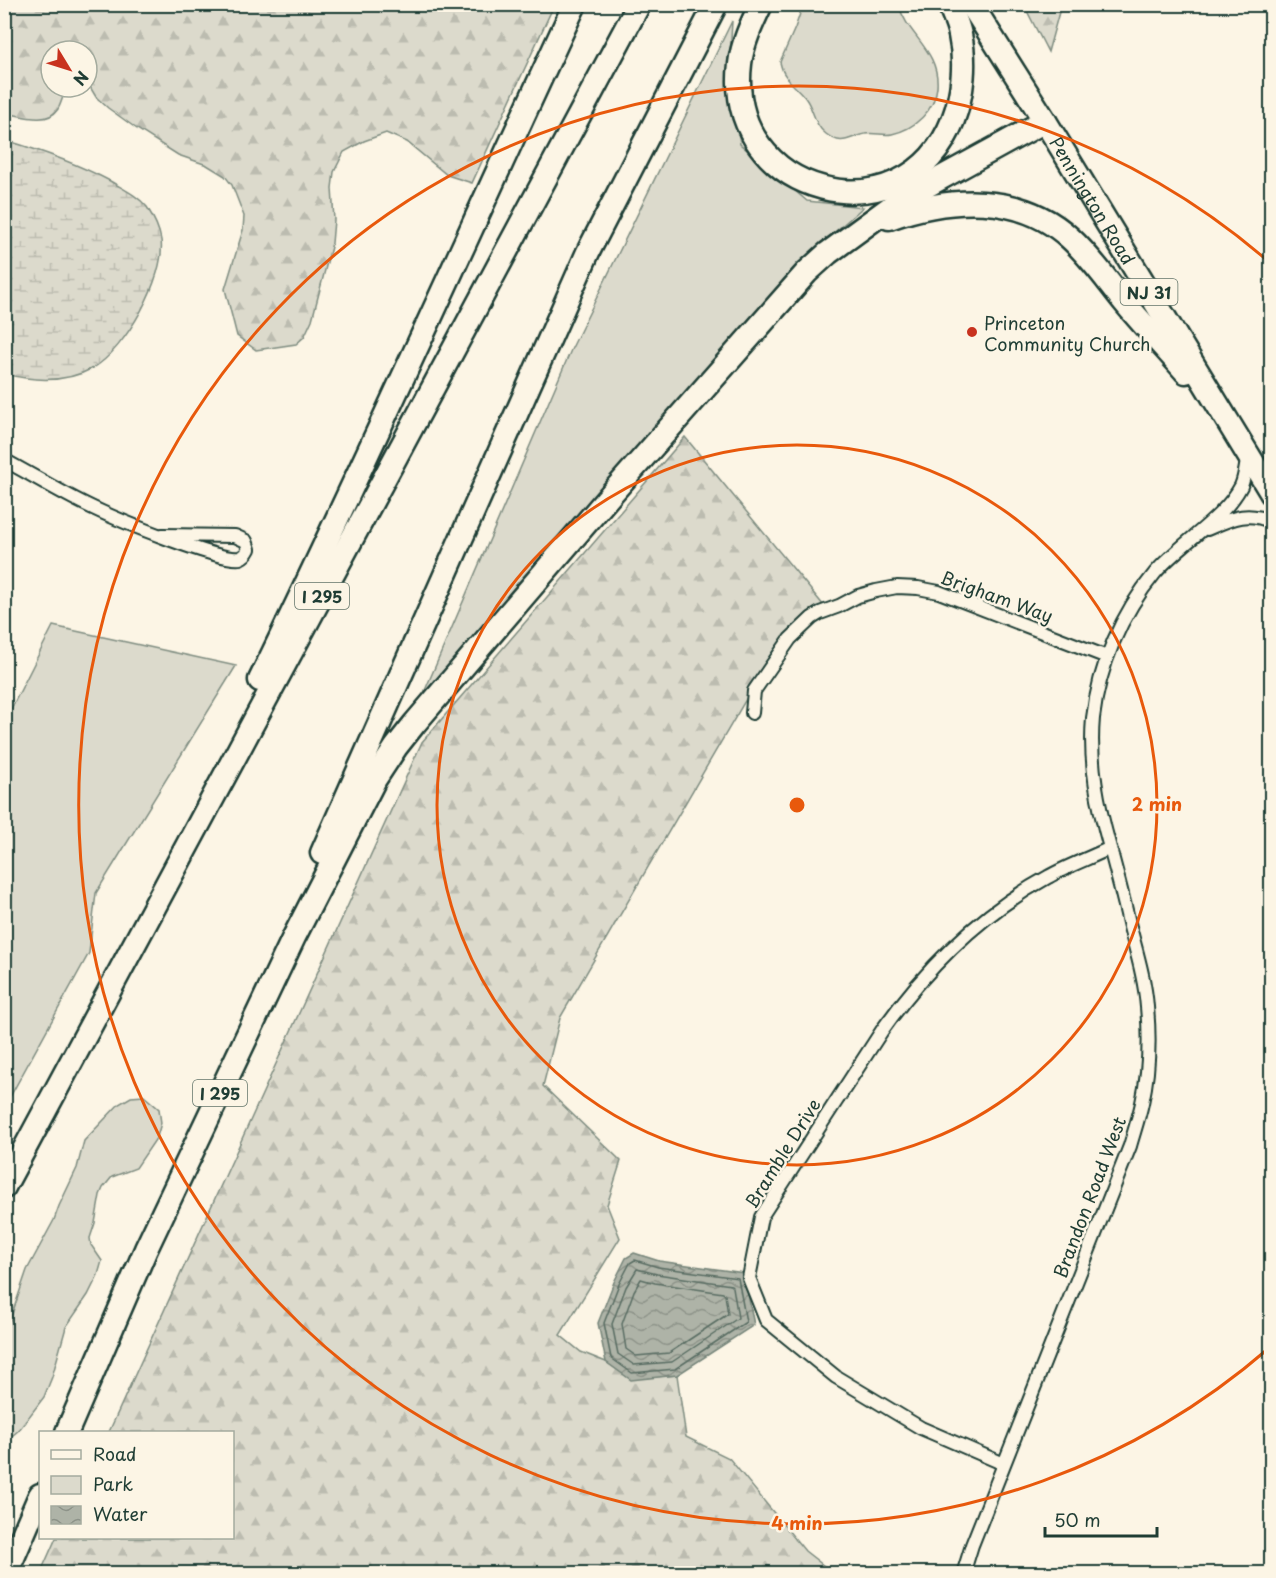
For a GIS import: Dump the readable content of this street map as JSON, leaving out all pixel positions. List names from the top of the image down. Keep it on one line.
{"streets":{"highway":["Pennington Road","NJ 31","I 295"],"street":["Brigham Way","Bramble Drive","Brandon Road West"]},"crossings":[["Pennington Road","Brandon Road West"],["Brigham Way","Brandon Road West"],["Bramble Drive","Brandon Road West"]],"places":["Princeton Community Church"],"legend":["Road","Park","Water"],"scale_bar":"50 m","north":"bottom right","rings":["2 min","4 min"]}
